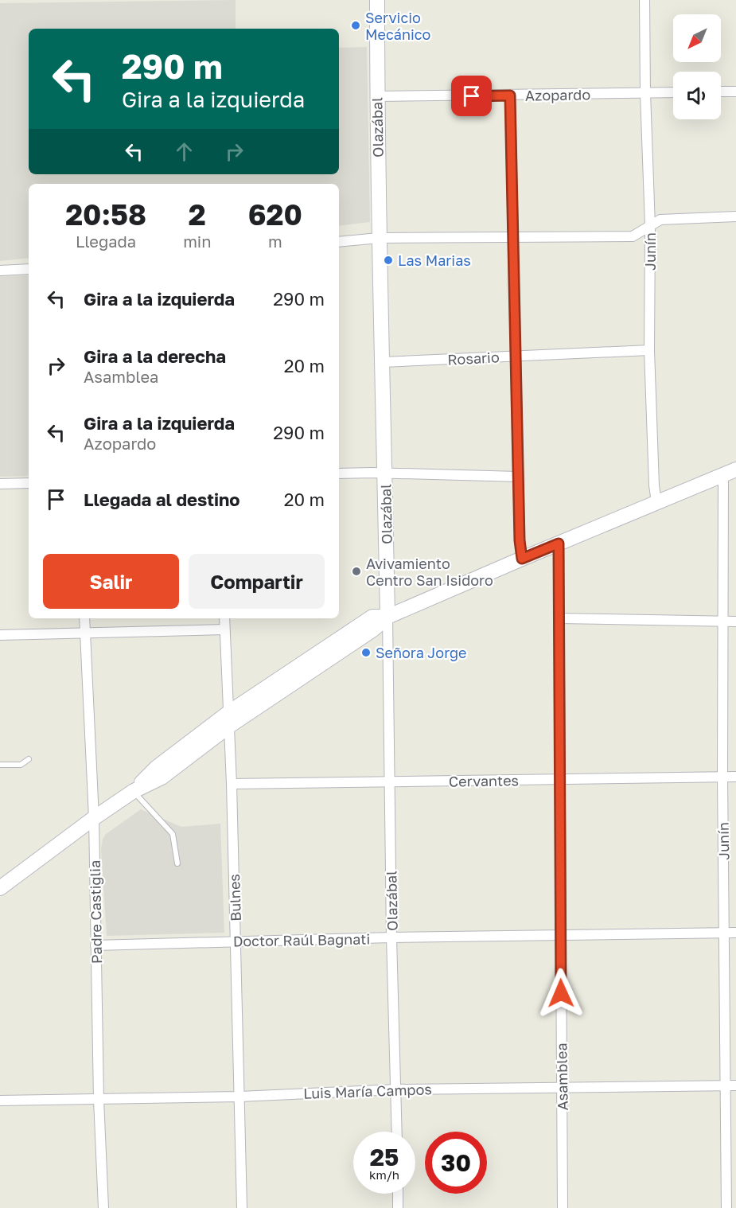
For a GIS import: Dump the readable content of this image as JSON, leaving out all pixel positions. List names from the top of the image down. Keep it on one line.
{"streets":{"main road":["Olazábal"],"street":["Azopardo","Junín","Rosario","Cervantes","Bulnes","Padre Castiglia","Doctor Raúl Bagnati","Asamblea","Luis María Campos"]},"crossings":[["Azopardo","Olazábal"],["Azopardo","Junín"],["Olazábal","Rosario"],["Olazábal","Cervantes"],["Olazábal","Doctor Raúl Bagnati"],["Olazábal","Luis María Campos"],["Junín","Rosario"],["Junín","Cervantes"],["Junín","Doctor Raúl Bagnati"],["Junín","Luis María Campos"],["Cervantes","Bulnes"],["Cervantes","Asamblea"],["Bulnes","Doctor Raúl Bagnati"],["Bulnes","Luis María Campos"],["Padre Castiglia","Doctor Raúl Bagnati"],["Padre Castiglia","Luis María Campos"],["Doctor Raúl Bagnati","Asamblea"],["Asamblea","Luis María Campos"]],"places":["Servicio Mecánico","Las Marias","Avivamiento Centro San Isidoro","Señora Jorge"],"north":"bottom left","page":{"turn":["290 m","Gira a la izquierda"],"eta":["20:58","Llegada","2","min","620","m"],"list":[{"name":"Gira a la izquierda","value":"290 m"},{"name":"Gira a la derecha","note":"Asamblea","value":"20 m"},{"name":"Gira a la izquierda","note":"Azopardo","value":"290 m"},{"name":"Llegada al destino","value":"20 m"}],"buttons":["Salir","Compartir"],"speed":"25 km/h","limit":"30"}}
